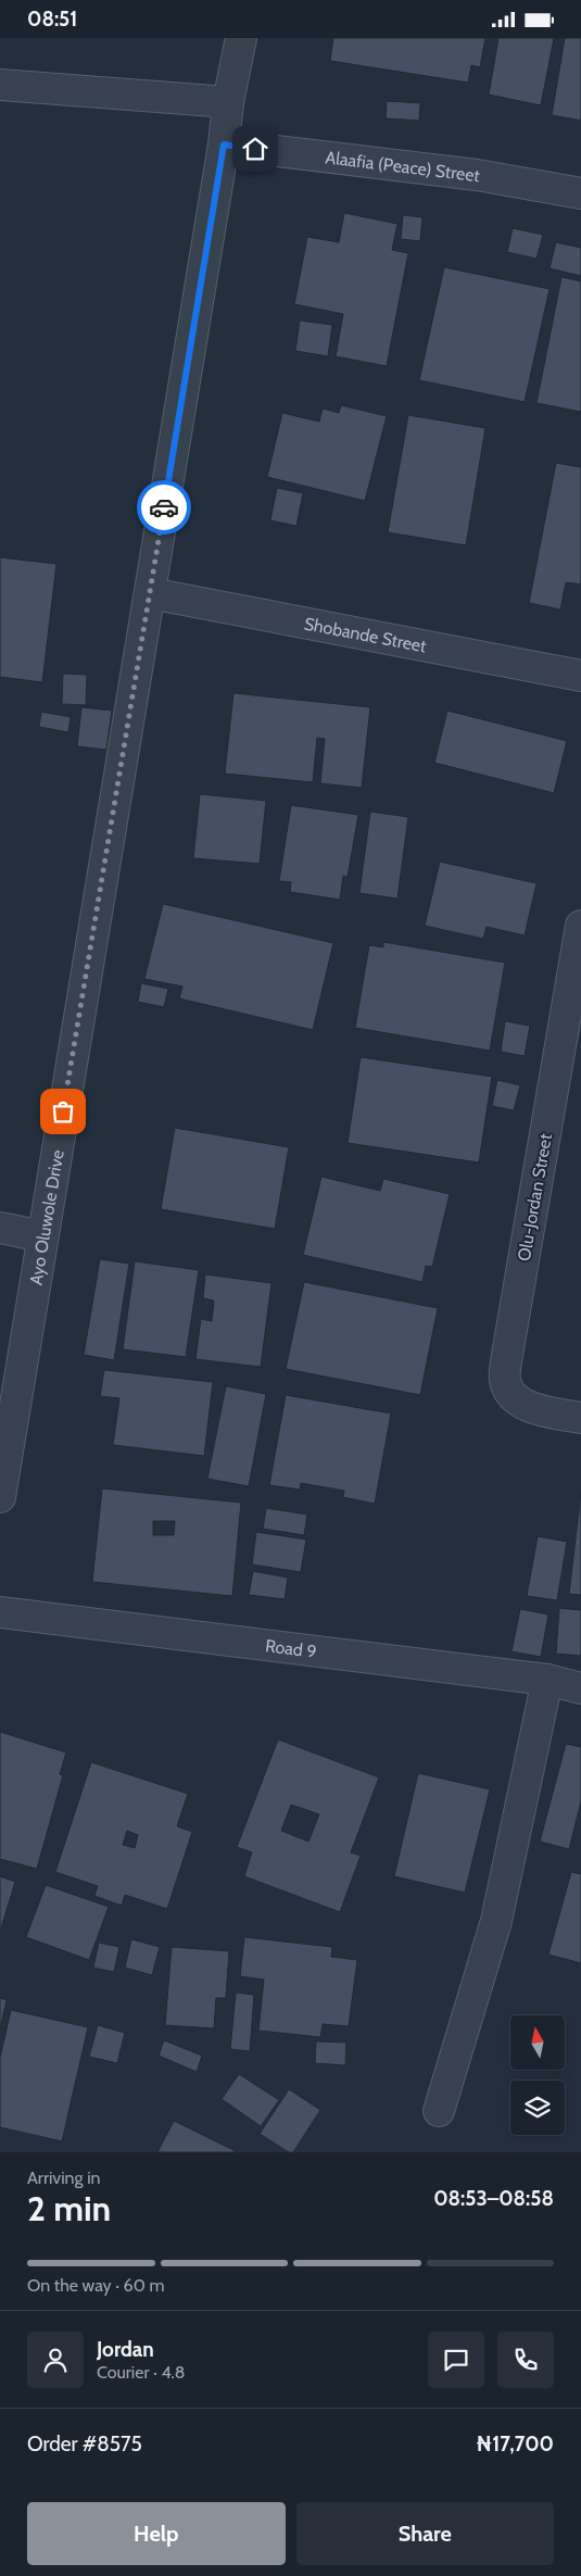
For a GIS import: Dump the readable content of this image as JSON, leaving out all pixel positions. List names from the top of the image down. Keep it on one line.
{"streets":{"street":["Alaafia (Peace) Street","Shobande Street","Olu-Jordan Street","Ayo Oluwole Drive","Road 9"]},"crossings":[["Alaafia (Peace) Street","Ayo Oluwole Drive"],["Shobande Street","Ayo Oluwole Drive"]],"north":"top","page":{"status":"08:51","heading":["2 min","Arriving in","08:53–08:58"],"panel":["Jordan","Courier · 4.8","Order #8575","₦17,700"],"bar":"On the way · 60 m","buttons":["Help","Share"]}}
